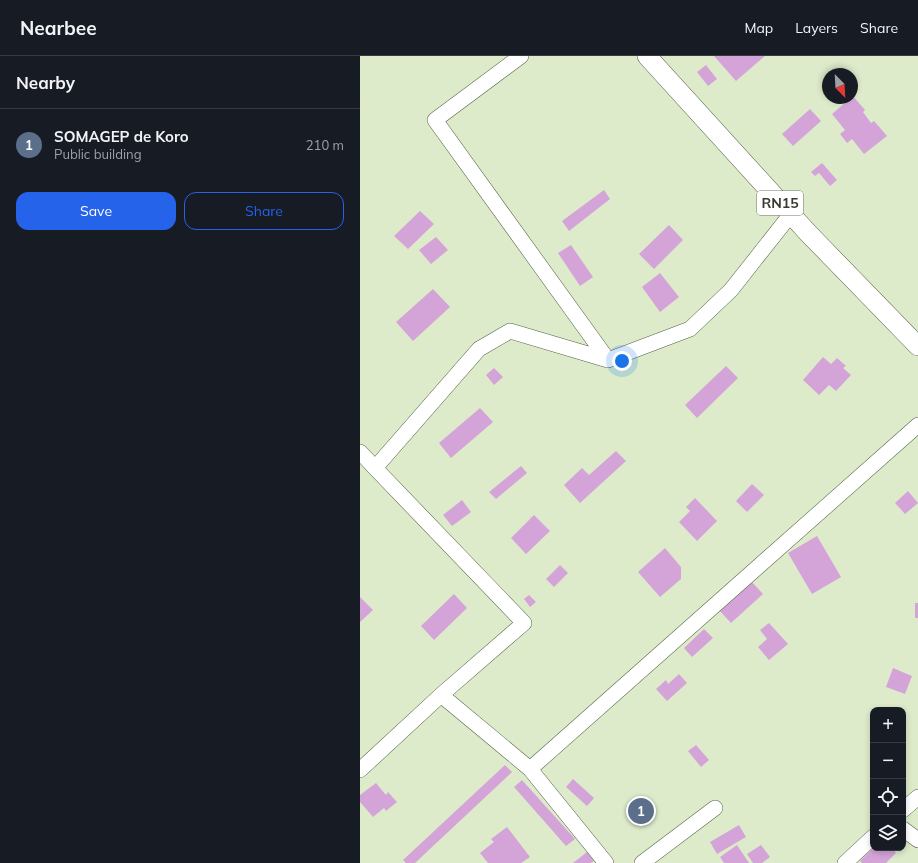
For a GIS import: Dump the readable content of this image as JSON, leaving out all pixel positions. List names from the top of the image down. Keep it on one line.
{"streets":{"main road":["RN15"]},"north":"bottom right","page":{"header":"Nearbee","nav":["Map","Layers","Share"],"heading":"Nearby","list":[{"mark":"1","name":"SOMAGEP de Koro","note":"Public building","value":"210 m"}],"buttons":["Save","Share"],"map_buttons":["+","−"],"pins":"1"}}
